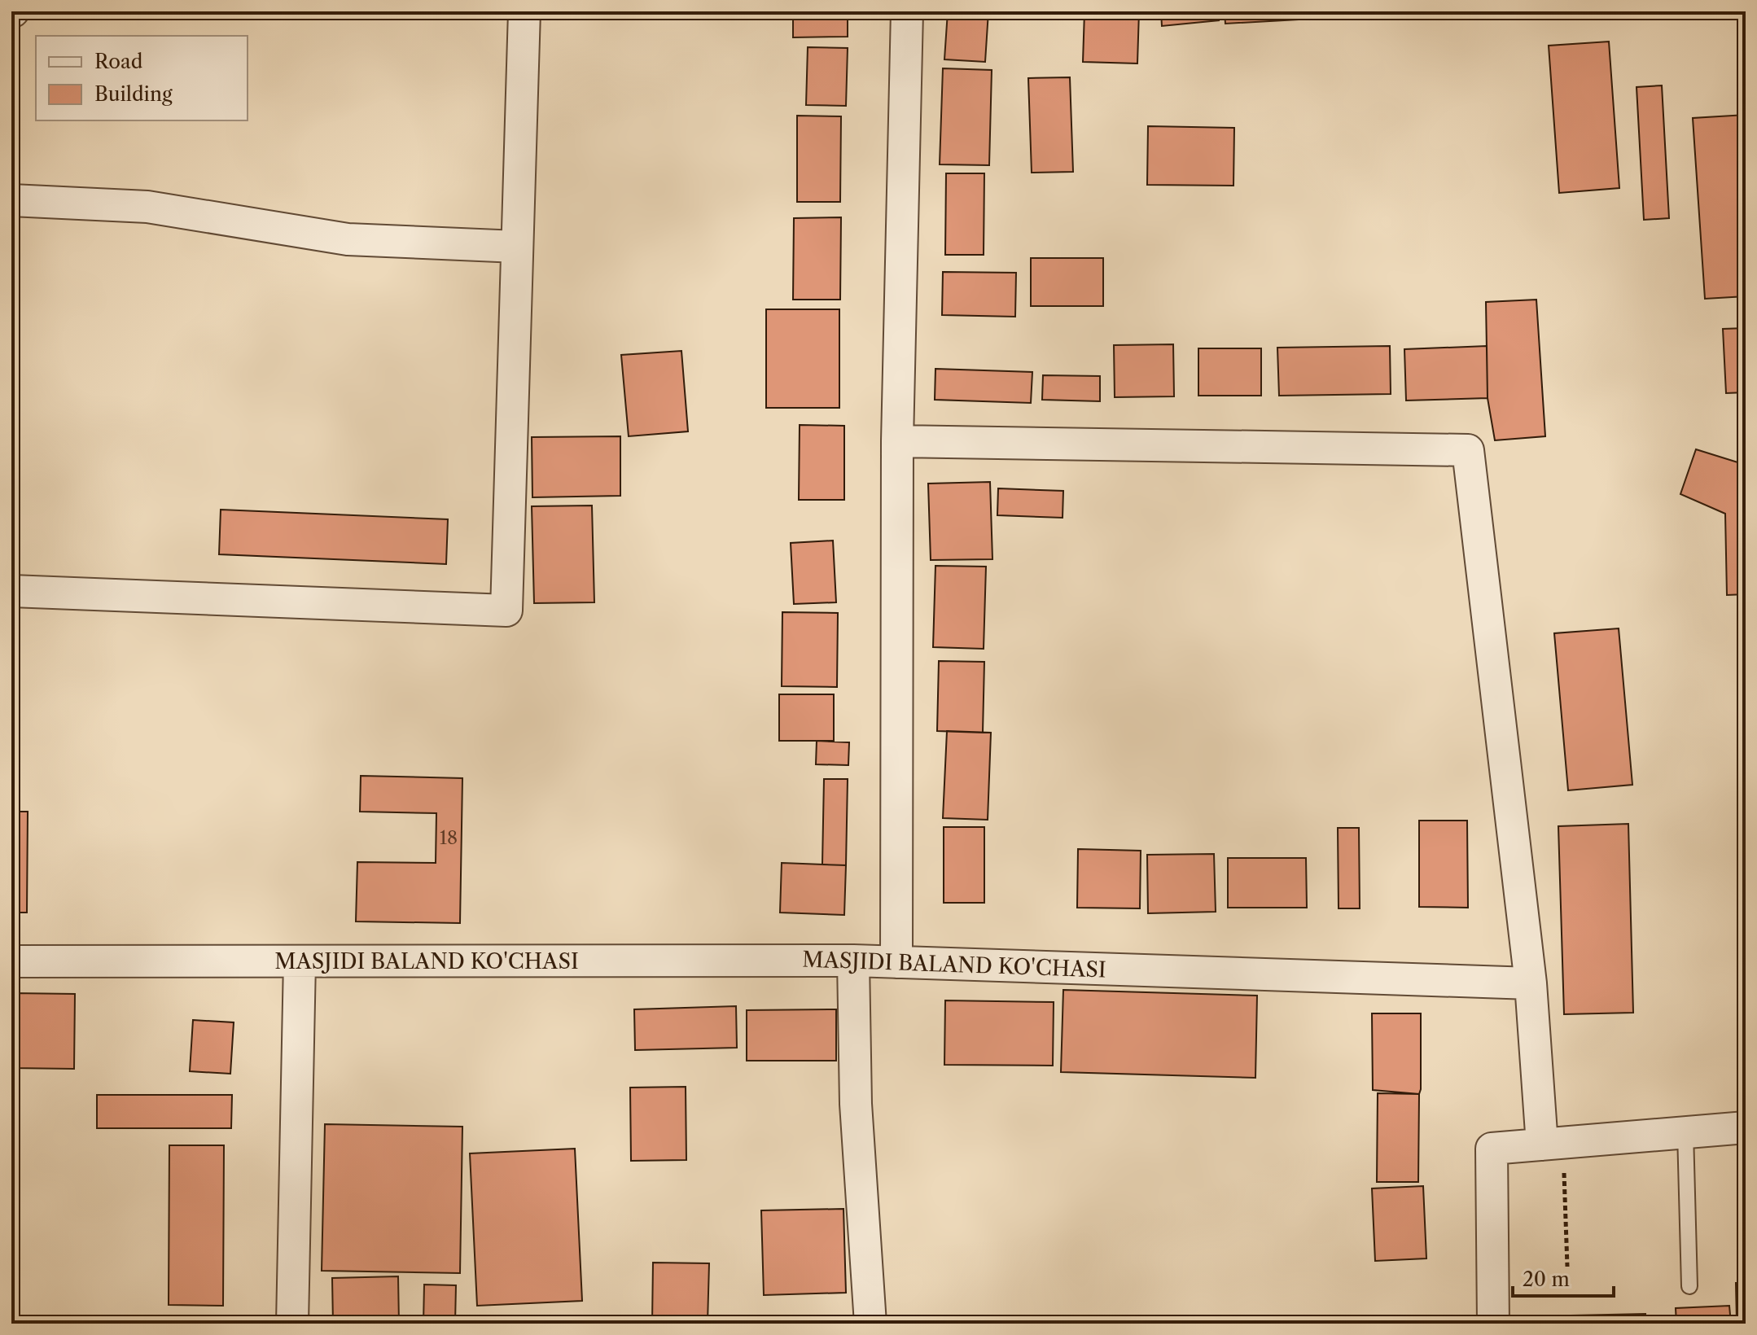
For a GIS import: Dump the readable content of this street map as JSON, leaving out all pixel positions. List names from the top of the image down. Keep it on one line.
{"streets":{"street":["MASJIDI BALAND KO'CHASI"]},"house_numbers":["18"],"legend":["Road","Building"],"scale_bar":"20 m"}
